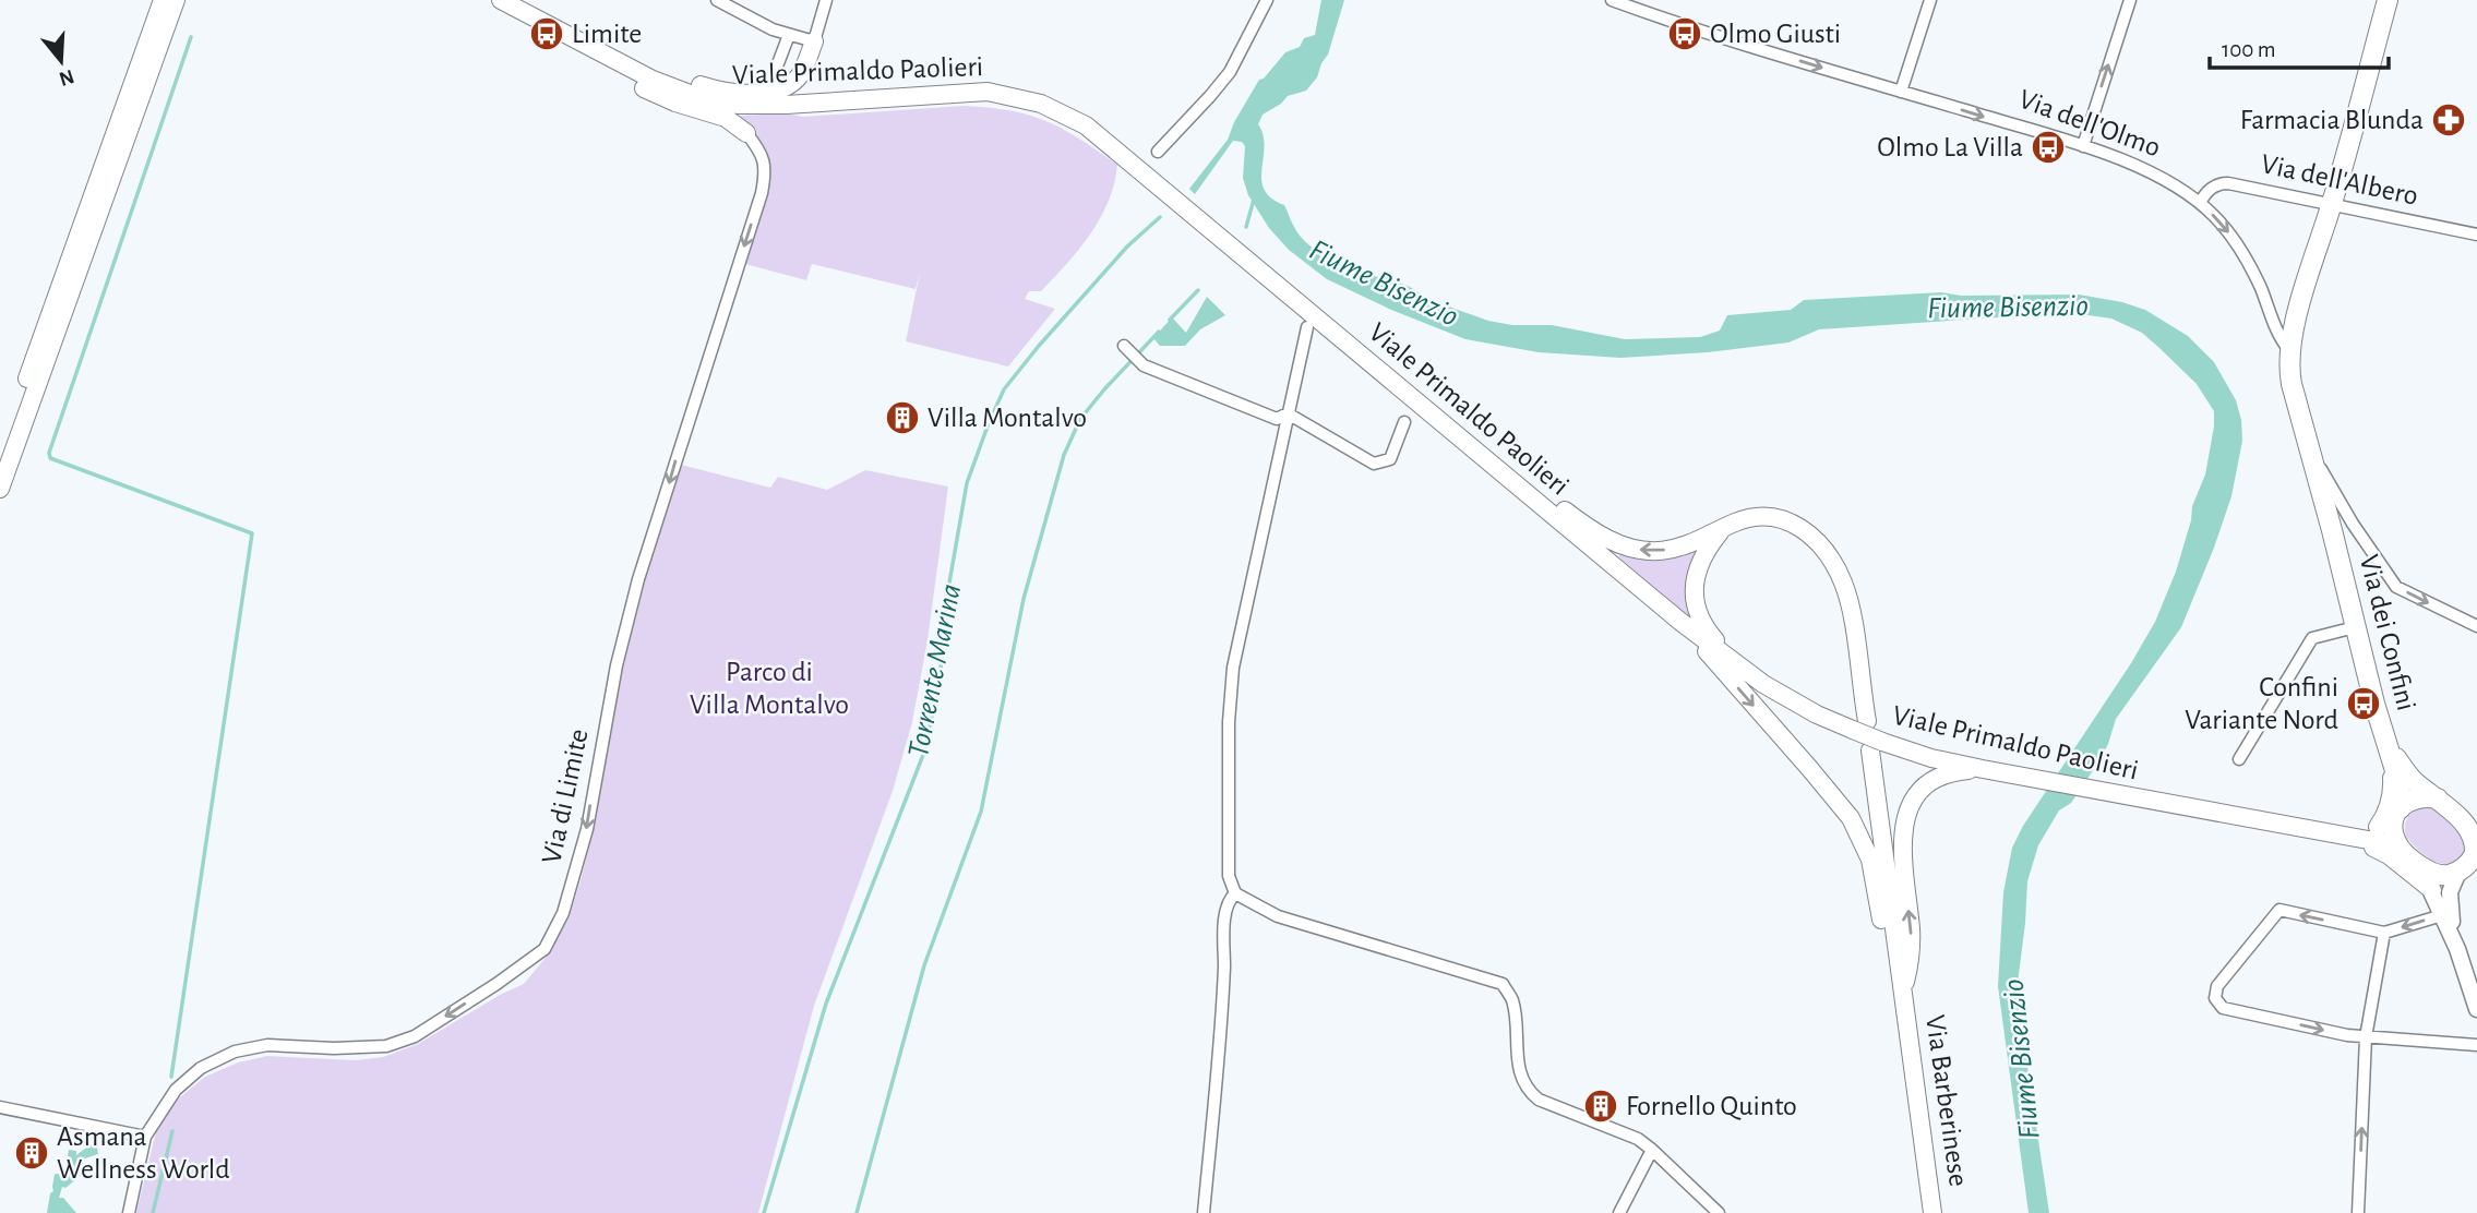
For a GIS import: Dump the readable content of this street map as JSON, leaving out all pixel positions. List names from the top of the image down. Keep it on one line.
{"streets":{"main road":["Viale Primaldo Paolieri","Via dell'Olmo","Via dei Confini","Via Barberinese"],"street":["Via dell'Albero","Via di Limite"]},"crossings":[["Viale Primaldo Paolieri","Via dei Confini"],["Via dell'Olmo","Via dell'Albero"],["Via dell'Olmo","Via dei Confini"]],"one_way":["Via dell'Olmo","Via di Limite"],"water":["Fiume Bisenzio","Torrente Marina"],"parks":["Parco di Villa Montalvo"],"places":{"bus stop":["Limite","Olmo Giusti","Olmo La Villa","Confini Variante Nord"],"pharmacy":["Farmacia Blunda"],"building":["Villa Montalvo","Fornello Quinto","Asmana Wellness World"]},"scale_bar":"100 m","north":"bottom"}
